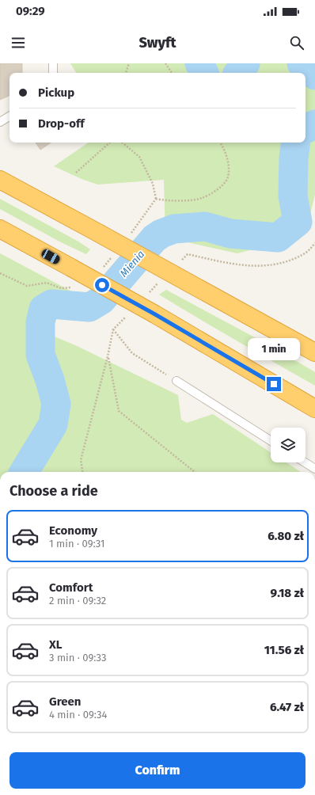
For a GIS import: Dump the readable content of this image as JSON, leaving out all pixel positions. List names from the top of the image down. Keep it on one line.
{"water":["Mienia"],"page":{"status":"09:29","header":"Swyft","banner":["Pickup","Drop-off"],"bubble":"1 min","heading":"Choose a ride","list":[{"name":"Economy","note":"1 min · 09:31","value":"6.80 zł"},{"name":"Comfort","note":"2 min · 09:32","value":"9.18 zł"},{"name":"XL","note":"3 min · 09:33","value":"11.56 zł"},{"name":"Green","note":"4 min · 09:34","value":"6.47 zł"}],"buttons":"Confirm"}}
